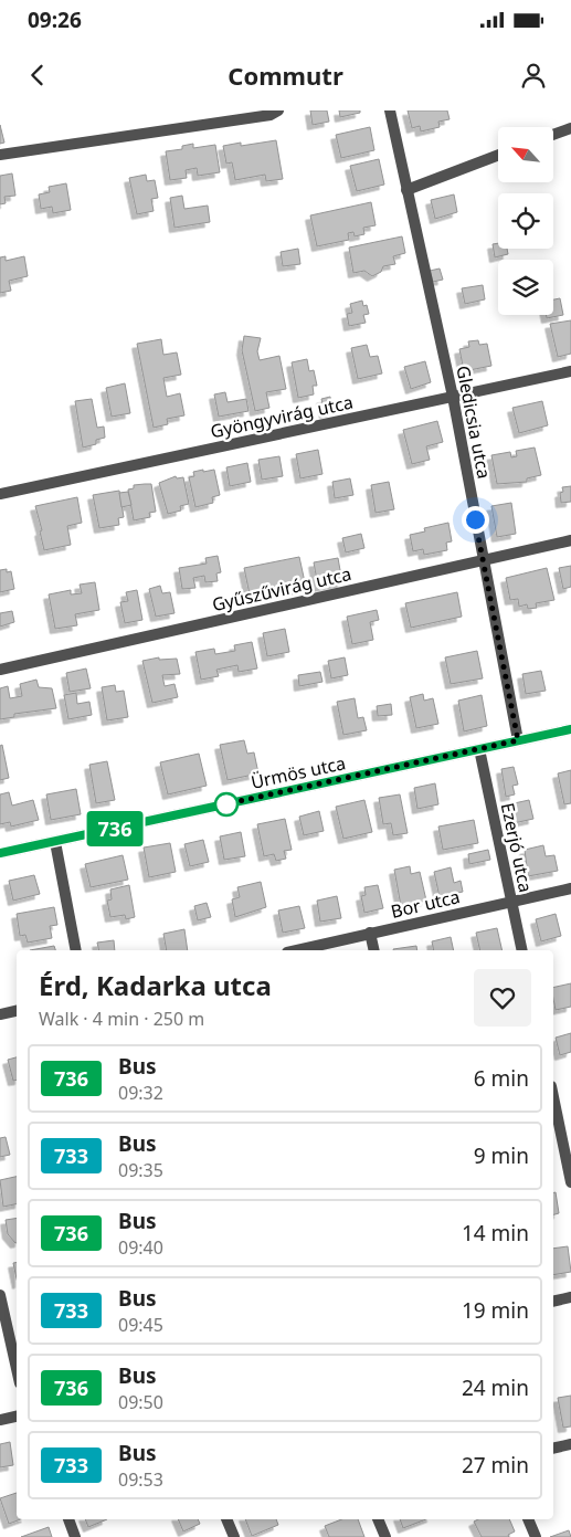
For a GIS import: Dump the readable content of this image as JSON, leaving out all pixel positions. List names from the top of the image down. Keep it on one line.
{"streets":{"street":["Gyöngyvirág utca","Gledicsia utca","Gyűszűvirág utca","Ürmös utca","Ezerjó utca","Bor utca"]},"crossings":[["Gyöngyvirág utca","Gledicsia utca"],["Gledicsia utca","Gyűszűvirág utca"],["Gledicsia utca","Ürmös utca"],["Ürmös utca","Ezerjó utca"],["Ezerjó utca","Bor utca"]],"lines":["bus line 736"],"north":"top left","page":{"status":"09:26","header":"Commutr","on_map":"736","heading":["Érd, Kadarka utca","Walk · 4 min · 250 m"],"list":[{"mark":"736","name":"Bus","note":"09:32","value":"6 min"},{"mark":"733","name":"Bus","note":"09:35","value":"9 min"},{"mark":"736","name":"Bus","note":"09:40","value":"14 min"},{"mark":"733","name":"Bus","note":"09:45","value":"19 min"},{"mark":"736","name":"Bus","note":"09:50","value":"24 min"},{"mark":"733","name":"Bus","note":"09:53","value":"27 min"}]}}
